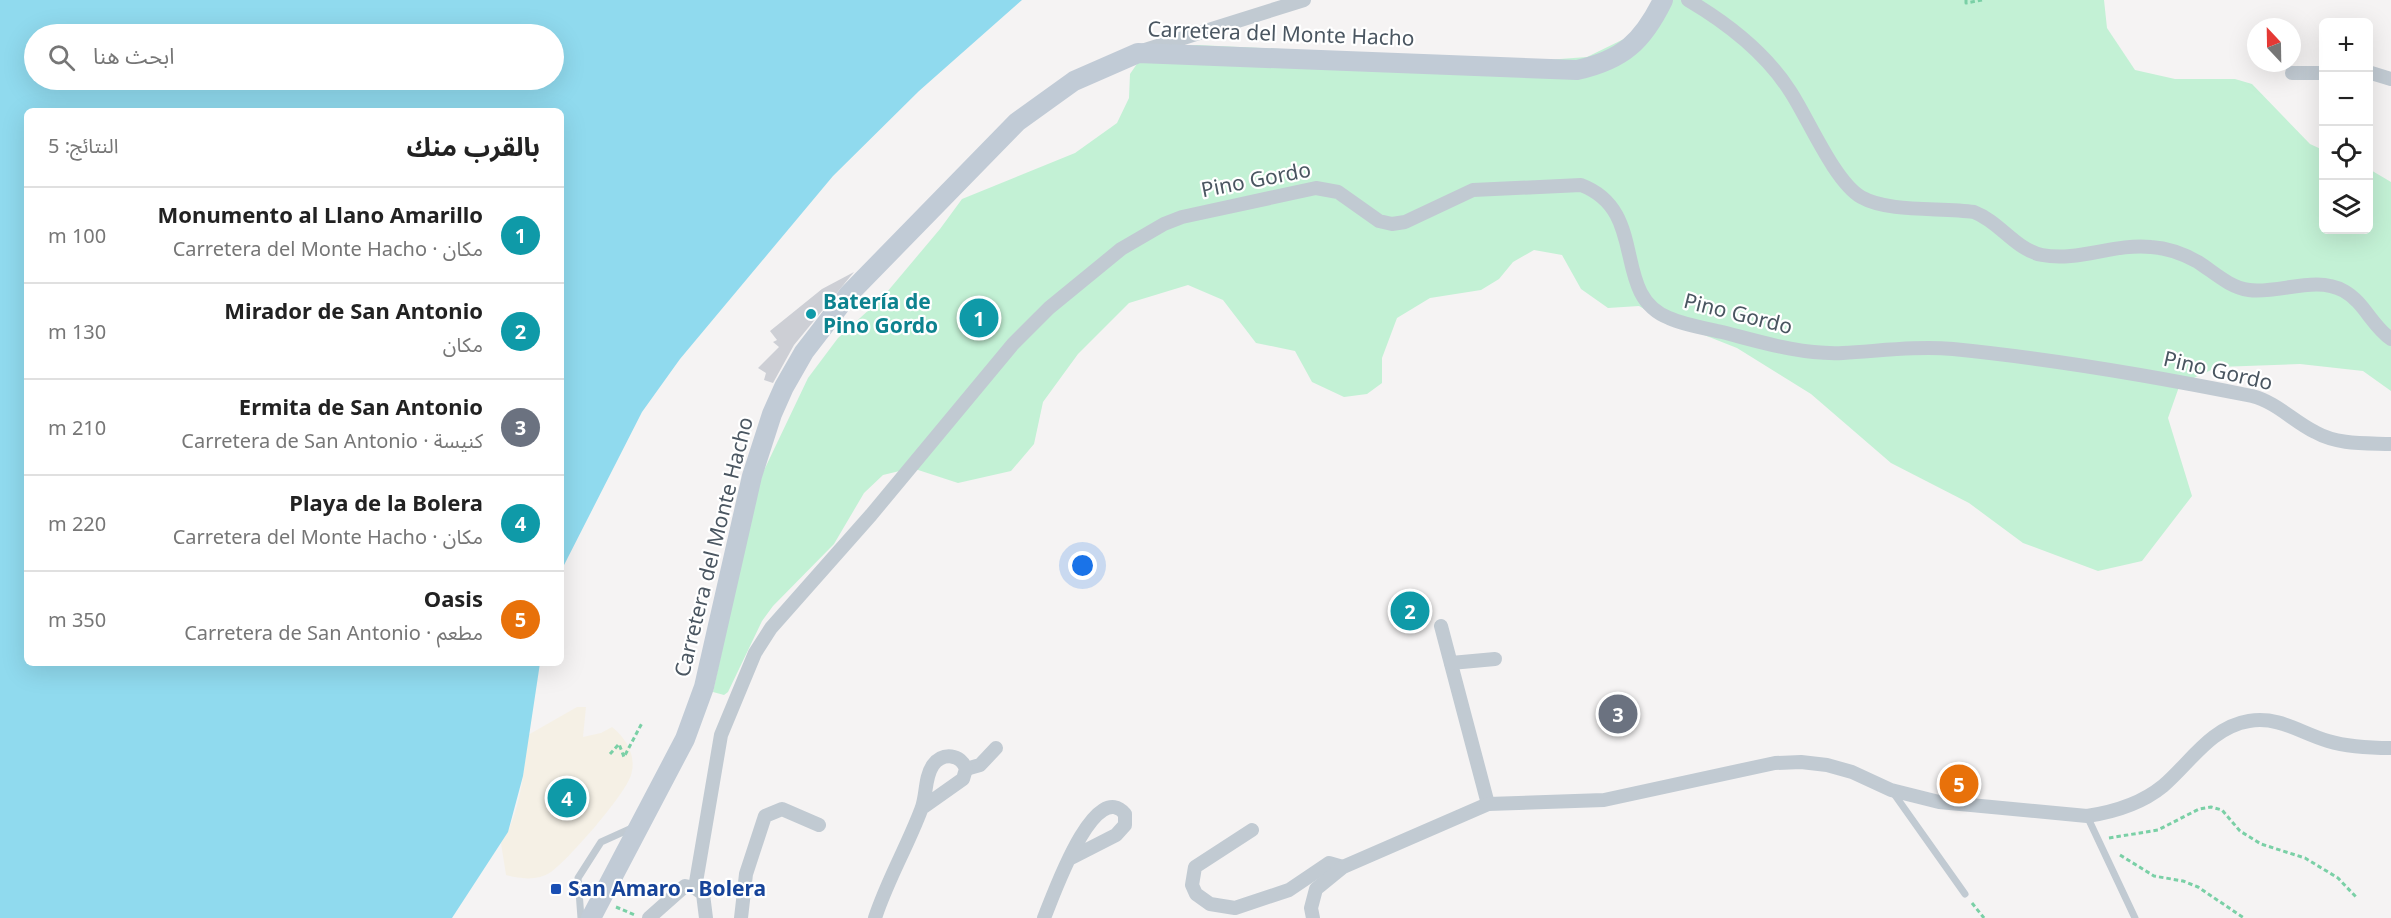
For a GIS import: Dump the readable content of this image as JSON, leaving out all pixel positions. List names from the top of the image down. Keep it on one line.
{"streets":{"main road":["Carretera del Monte Hacho"],"street":["Pino Gordo"]},"places":{"other":["Batería de Pino Gordo"],"transit":["San Amaro - Bolera"]},"north":"top","page":{"map_buttons":["+","−"],"search":"ابحث هنا","heading":["بالقرب منك","النتائج: 5"],"list":[{"mark":"1","name":"Monumento al Llano Amarillo","note":"مكان · Carretera del Monte Hacho","value":"100 m"},{"mark":"2","name":"Mirador de San Antonio","note":"مكان","value":"130 m"},{"mark":"3","name":"Ermita de San Antonio","note":"كنيسة · Carretera de San Antonio","value":"210 m"},{"mark":"4","name":"Playa de la Bolera","note":"مكان · Carretera del Monte Hacho","value":"220 m"},{"mark":"5","name":"Oasis","note":"مطعم · Carretera de San Antonio","value":"350 m"}],"pins":["1","2","3","5","4"]}}
